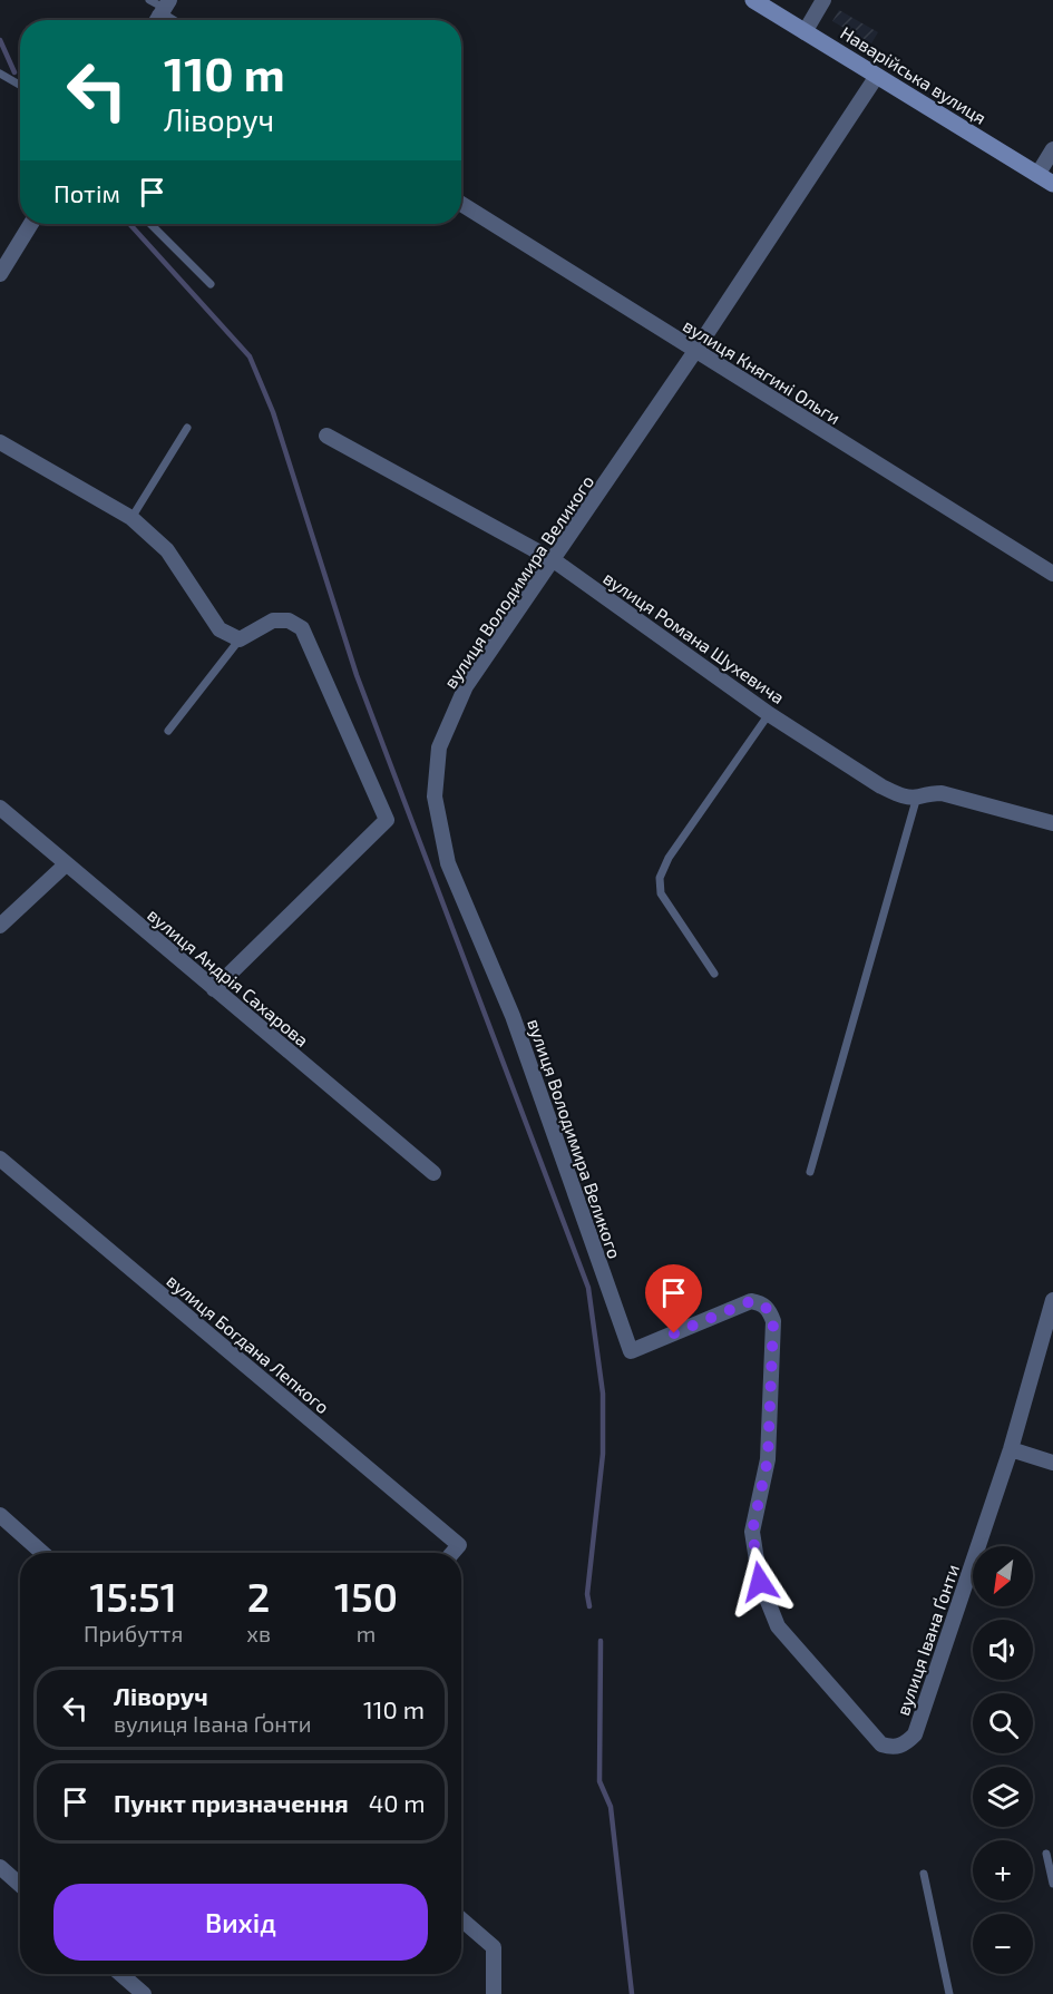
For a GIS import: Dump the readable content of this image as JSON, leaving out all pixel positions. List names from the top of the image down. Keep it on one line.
{"streets":{"street":["Наварійська вулиця","вулиця Княгині Ольги","вулиця Володимира Великого","вулиця Романа Шухевича","вулиця Андрія Сахарова","вулиця Богдана Лепкого","вулиця Івана Ґонти"]},"crossings":[["Наварійська вулиця","вулиця Володимира Великого"],["вулиця Княгині Ольги","вулиця Володимира Великого"],["вулиця Володимира Великого","вулиця Романа Шухевича"],["вулиця Володимира Великого","вулиця Івана Ґонти"]],"north":"bottom left","page":{"turn":["110 m","Ліворуч"],"then":"Потім","map_buttons":["+","−"],"eta":["15:51","Прибуття","2","хв","150","m"],"list":[{"name":"Ліворуч","note":"вулиця Івана Ґонти","value":"110 m"},{"name":"Пункт призначення","value":"40 m"}],"buttons":"Вихід"}}
